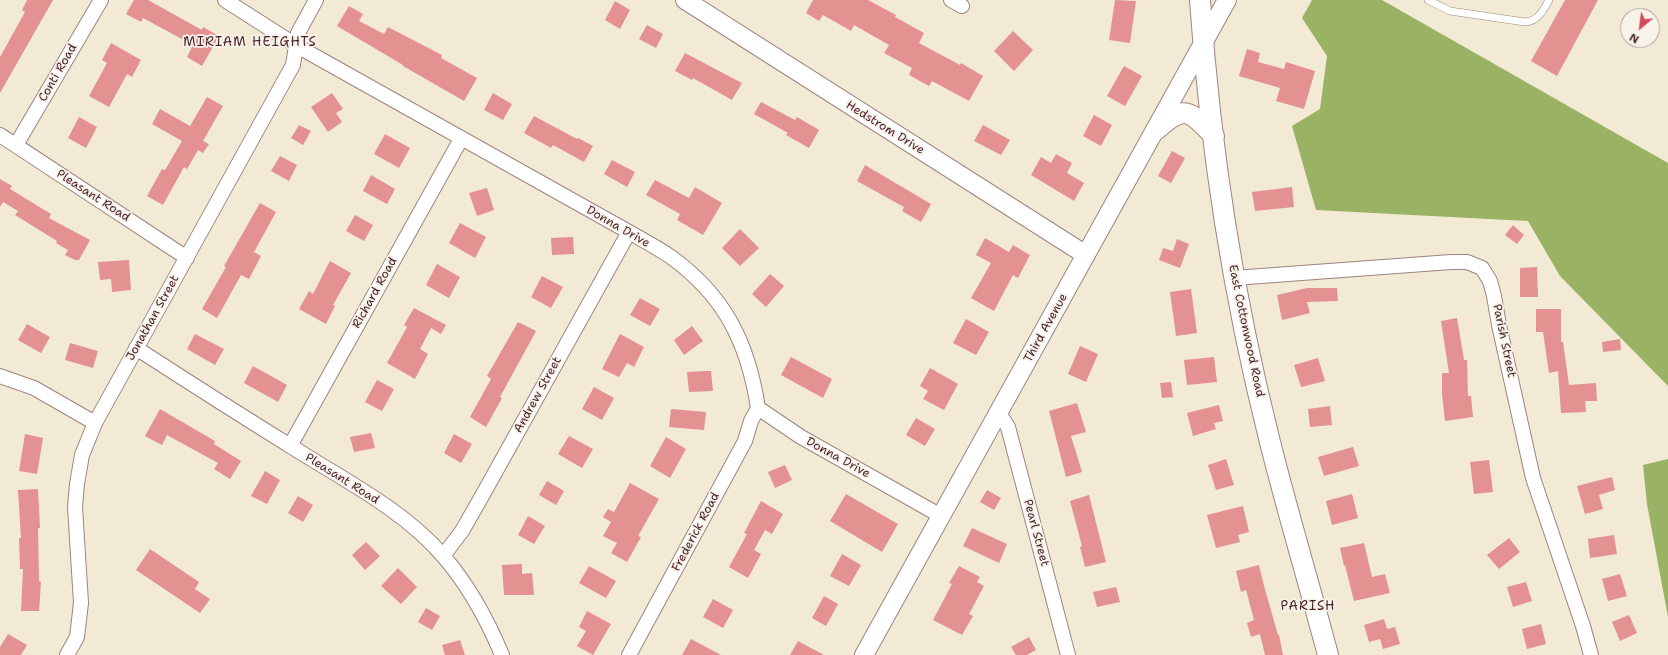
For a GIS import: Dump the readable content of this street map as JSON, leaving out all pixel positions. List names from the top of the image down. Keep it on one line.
{"streets":{"main road":["East Cottonwood Road"],"street":["Conti Road","Hedstrom Drive","Pleasant Road","Donna Drive","Richard Road","Jonathan Street","Third Avenue","Parish Street","Andrew Street","Frederick Road","Pearl Street"]},"crossings":[["Conti Road","Pleasant Road"],["Hedstrom Drive","Third Avenue"],["Pleasant Road","Richard Road"],["Pleasant Road","Jonathan Street"],["Pleasant Road","Andrew Street"],["Donna Drive","Richard Road"],["Donna Drive","Jonathan Street"],["Donna Drive","Third Avenue"],["Donna Drive","Andrew Street"],["Donna Drive","Frederick Road"],["Third Avenue","East Cottonwood Road"],["Third Avenue","Pearl Street"],["East Cottonwood Road","Parish Street"]],"districts":["MIRIAM HEIGHTS","PARISH"],"north":"bottom left"}
